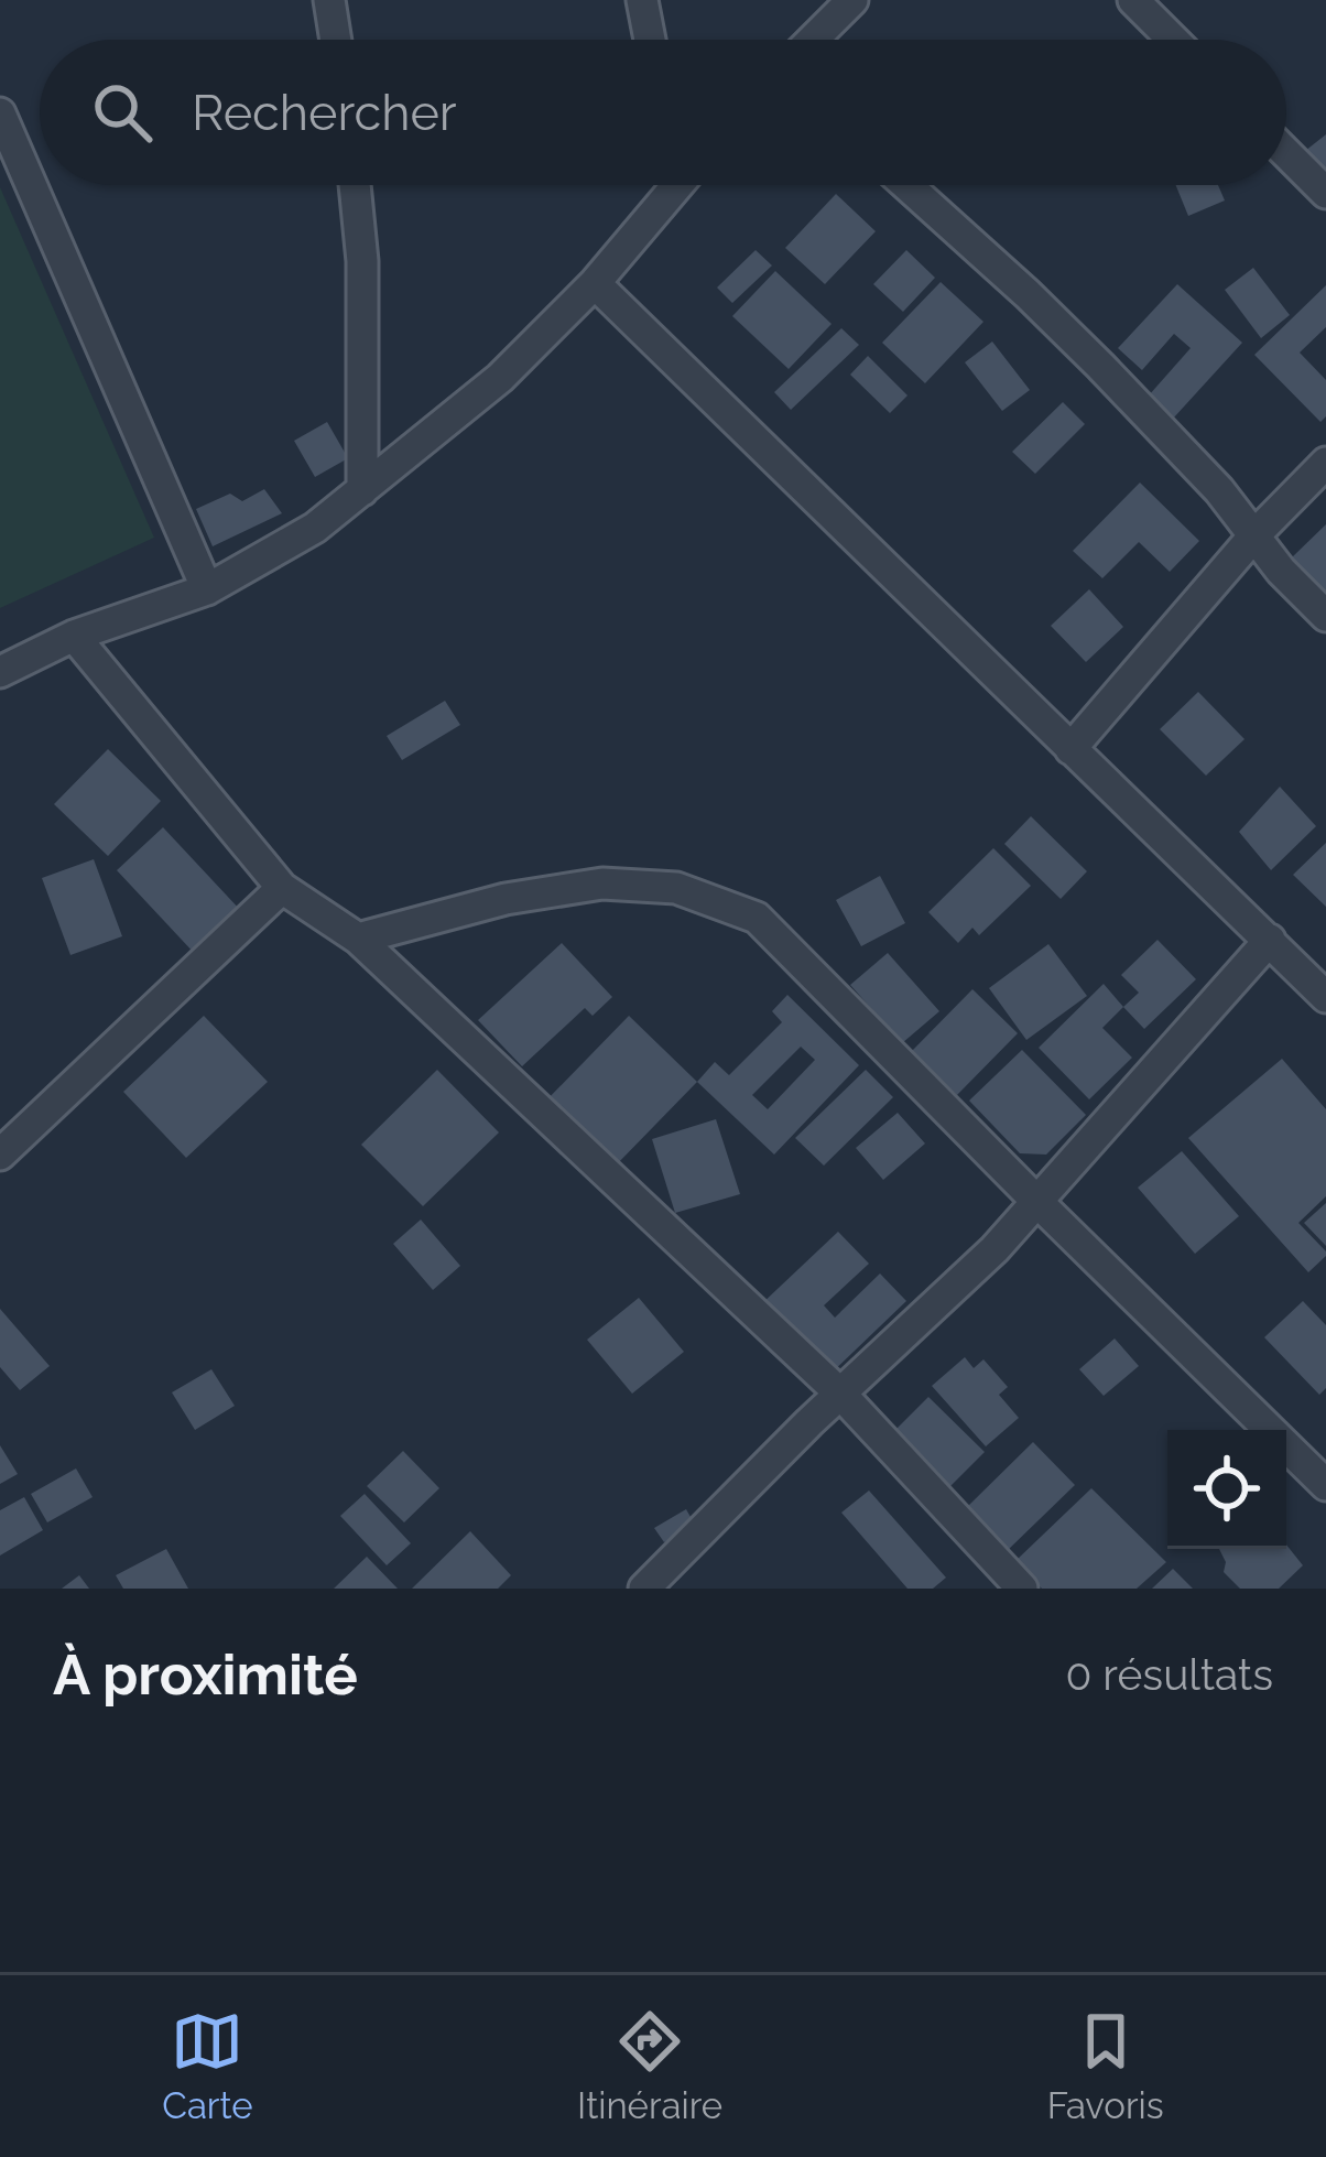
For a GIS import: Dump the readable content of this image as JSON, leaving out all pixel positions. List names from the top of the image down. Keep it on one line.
{"page":{"search":"Rechercher","heading":["À proximité","0 résultats"],"nav":["Carte","Itinéraire","Favoris"]}}
